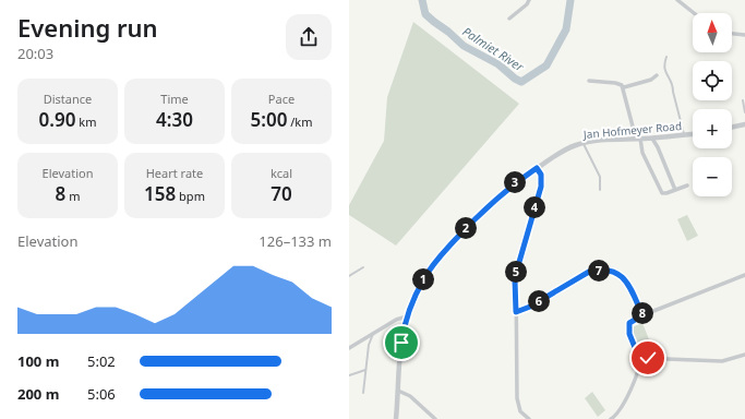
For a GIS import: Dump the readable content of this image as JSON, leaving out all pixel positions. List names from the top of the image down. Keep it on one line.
{"streets":{"street":["Jan Hofmeyer Road"]},"water":["Palmiet River"],"north":"top","page":{"heading":["Evening run","20:03"],"map_buttons":["+","−"],"stats":[["Distance","0.90 km"],["Time","4:30"],["Pace","5:00 /km"],["Elevation","8 m"],["Heart rate","158 bpm"],["kcal","70"]],"pins":["3","4","2","7","5","1","6","8"],"chart":["Elevation","126–133 m"],"list":[{"name":"100 m","note":"5:02"},{"name":"200 m","note":"5:06"}]}}
